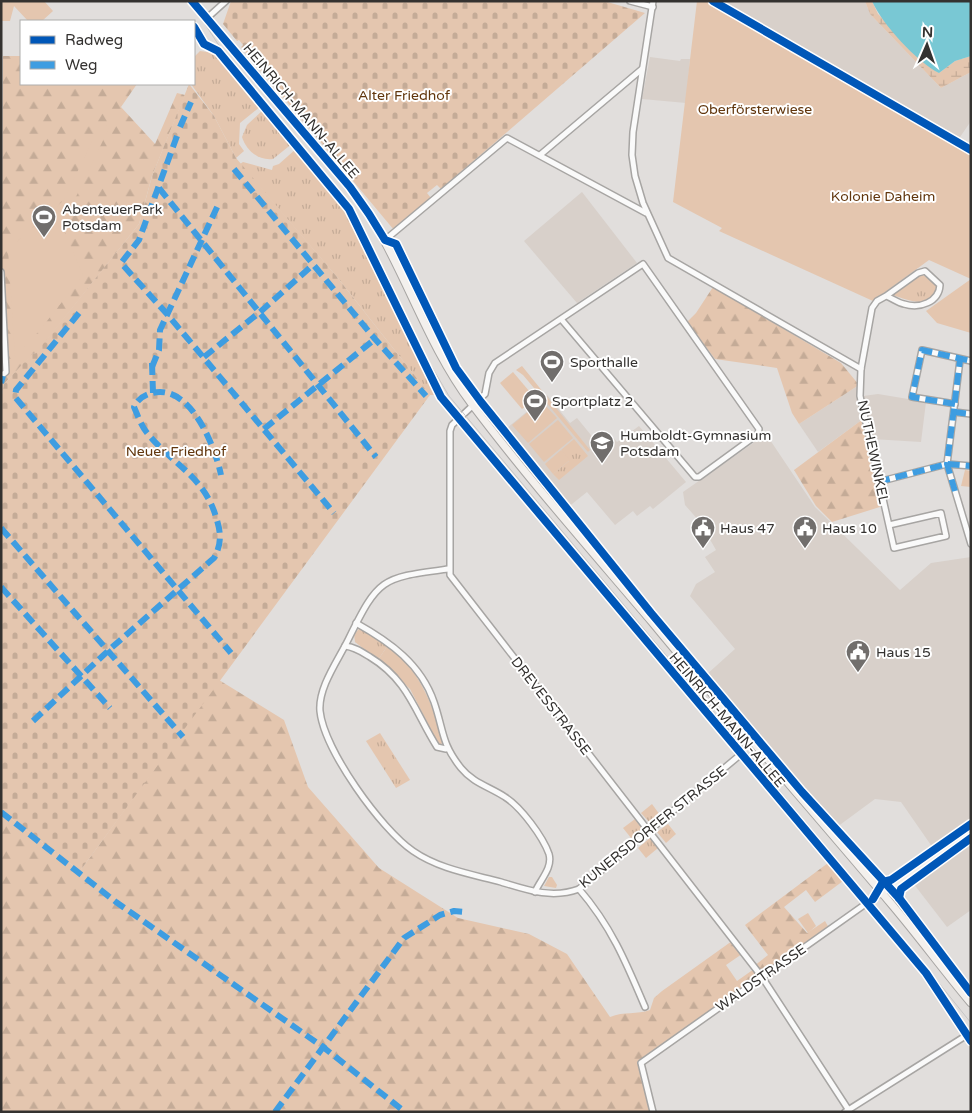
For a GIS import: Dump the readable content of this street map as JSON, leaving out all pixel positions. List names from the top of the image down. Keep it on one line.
{"streets":{"main road":["HEINRICH-MANN-ALLEE"],"street":["NUTHEWINKEL","DREVESSTRASSE","KUNERSDORFER STRASSE","WALDSTRASSE"]},"crossings":[["HEINRICH-MANN-ALLEE","KUNERSDORFER STRASSE"],["HEINRICH-MANN-ALLEE","WALDSTRASSE"],["DREVESSTRASSE","KUNERSDORFER STRASSE"],["DREVESSTRASSE","WALDSTRASSE"]],"parks":["Alter Friedhof","Oberförsterwiese","Kolonie Daheim","Neuer Friedhof"],"places":{"sports":["AbenteuerPark Potsdam","Sporthalle","Sportplatz 2"],"school or university":["Humboldt-Gymnasium Potsdam"],"public building":["Haus 47","Haus 10","Haus 15"]},"legend":["Radweg","Weg"],"north":"top"}
